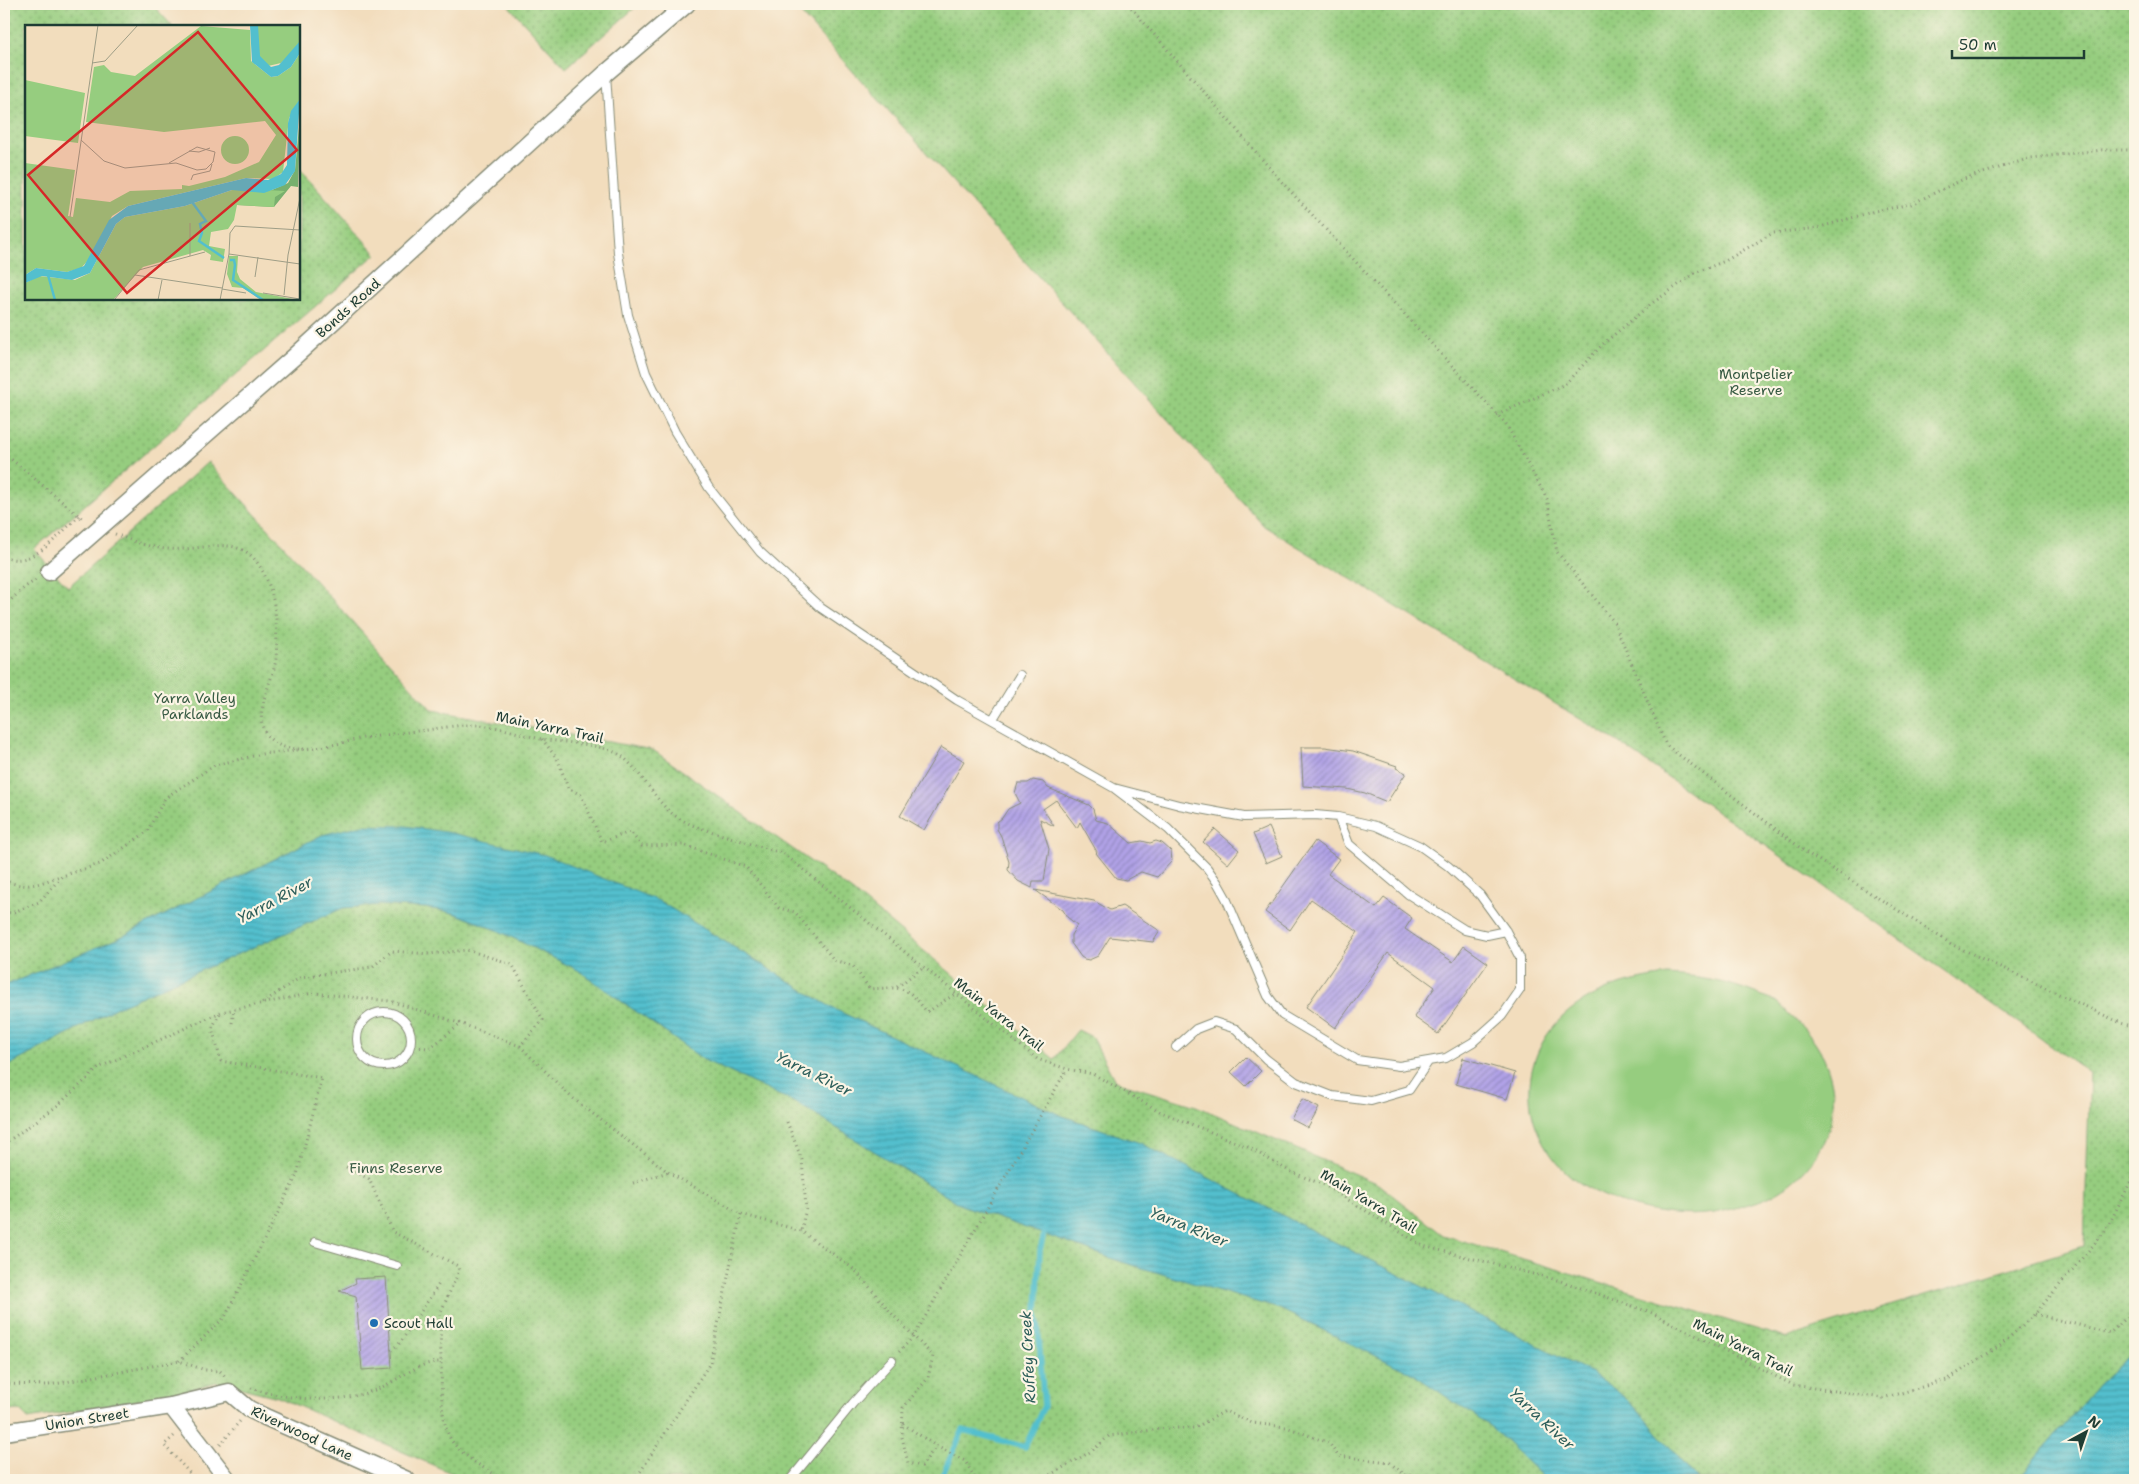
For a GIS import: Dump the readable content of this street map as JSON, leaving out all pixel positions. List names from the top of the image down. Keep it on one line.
{"streets":{"street":["Bonds Road","Union Street","Riverwood Lane"],"path":["Main Yarra Trail"]},"crossings":[["Bonds Road","Main Yarra Trail"],["Union Street","Riverwood Lane"]],"water":["Yarra River","Ruffey Creek"],"parks":["Montpelier Reserve","Yarra Valley Parklands","Finns Reserve"],"places":["Scout Hall"],"scale_bar":"50 m","north":"top right"}
